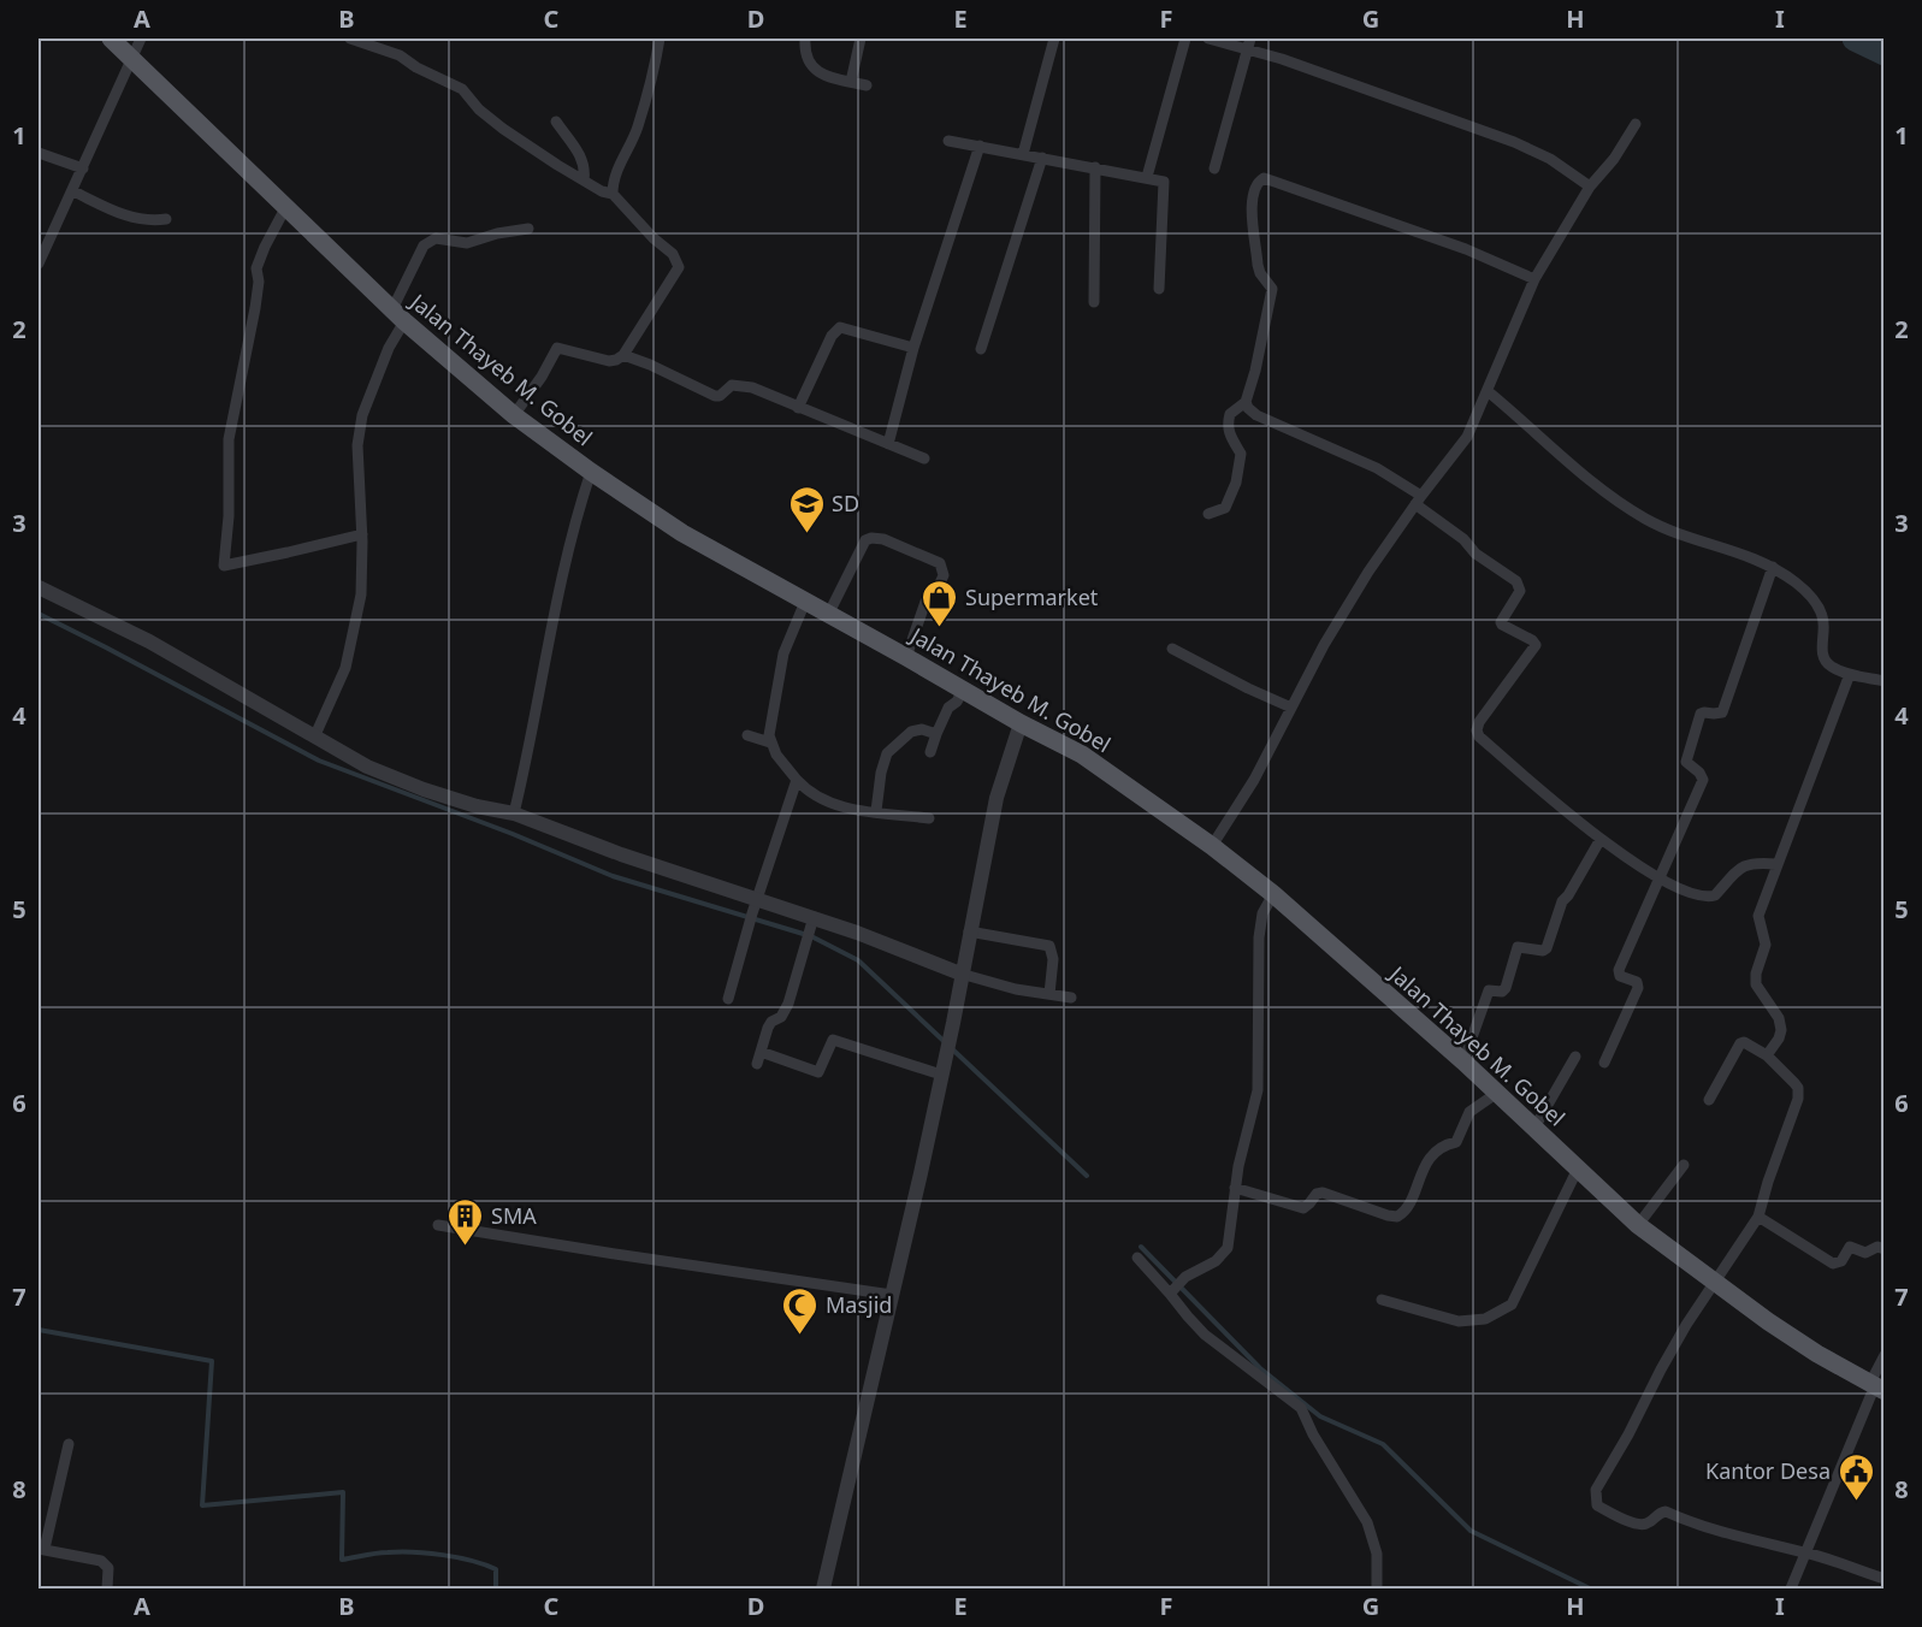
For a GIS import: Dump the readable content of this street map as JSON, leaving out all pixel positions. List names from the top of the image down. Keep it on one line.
{"streets":{"main road":["Jalan Thayeb M. Gobel"]},"places":{"school or university":["SD"],"shop":["Supermarket"],"building":["SMA"],"mosque":["Masjid"],"public building":["Kantor Desa"]},"grid":{"columns":["A","B","C","D","E","F","G","H","I"],"rows":["1","2","3","4","5","6","7","8"]}}
